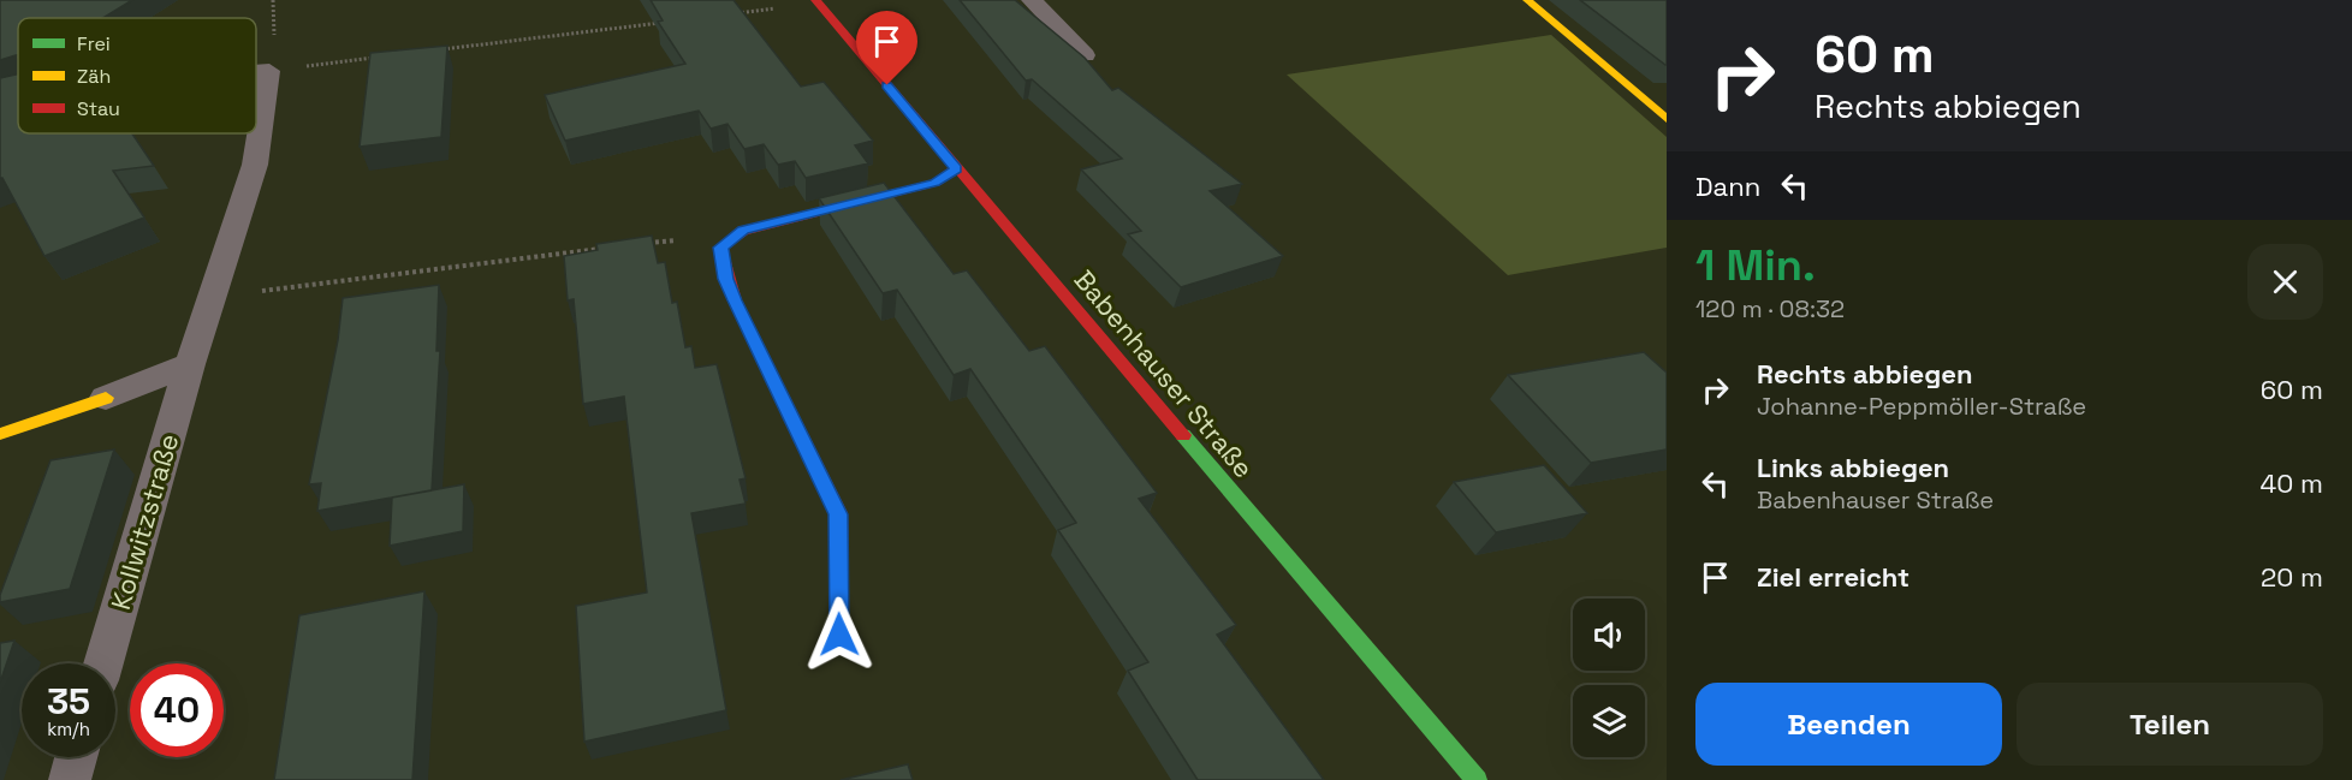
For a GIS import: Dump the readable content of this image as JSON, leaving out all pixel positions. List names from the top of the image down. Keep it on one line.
{"streets":{"main road":["Babenhauser Straße"],"lane":["Kollwitzstraße"]},"legend":["Frei","Zäh","Stau"],"page":{"turn":["60 m","Rechts abbiegen"],"then":"Dann","heading":["1 Min.","120 m · 08:32"],"list":[{"name":"Rechts abbiegen","note":"Johanne-Peppmöller-Straße","value":"60 m"},{"name":"Links abbiegen","note":"Babenhauser Straße","value":"40 m"},{"name":"Ziel erreicht","value":"20 m"}],"speed":"35 km/h","limit":"40","buttons":["Beenden","Teilen"]}}
